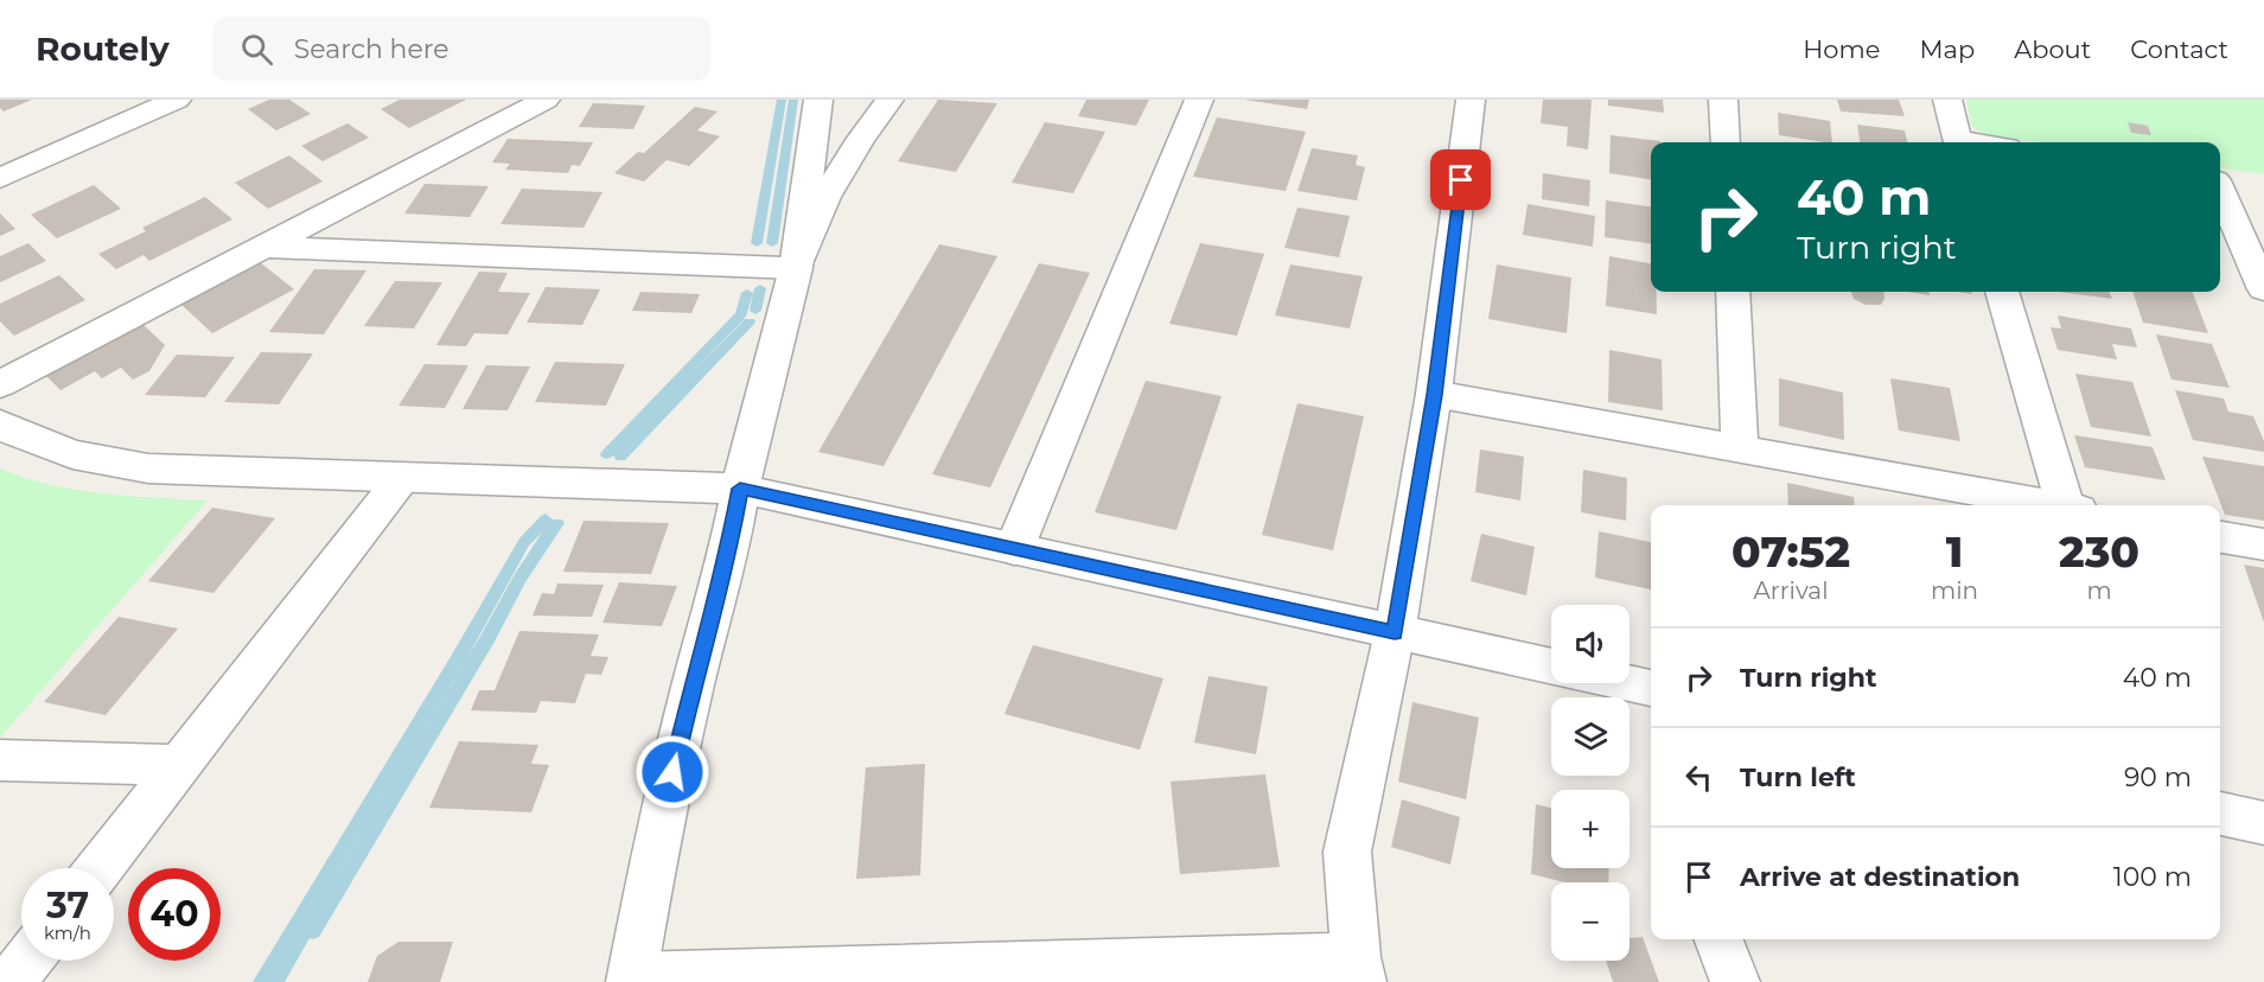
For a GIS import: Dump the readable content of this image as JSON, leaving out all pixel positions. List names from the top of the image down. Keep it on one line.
{"page":{"header":"Routely","search":"Search here","nav":["Home","Map","About","Contact"],"turn":["40 m","Turn right"],"eta":["07:52","Arrival","1","min","230","m"],"map_buttons":["+","−"],"list":[{"name":"Turn right","value":"40 m"},{"name":"Turn left","value":"90 m"},{"name":"Arrive at destination","value":"100 m"}],"speed":"37 km/h","limit":"40"}}
